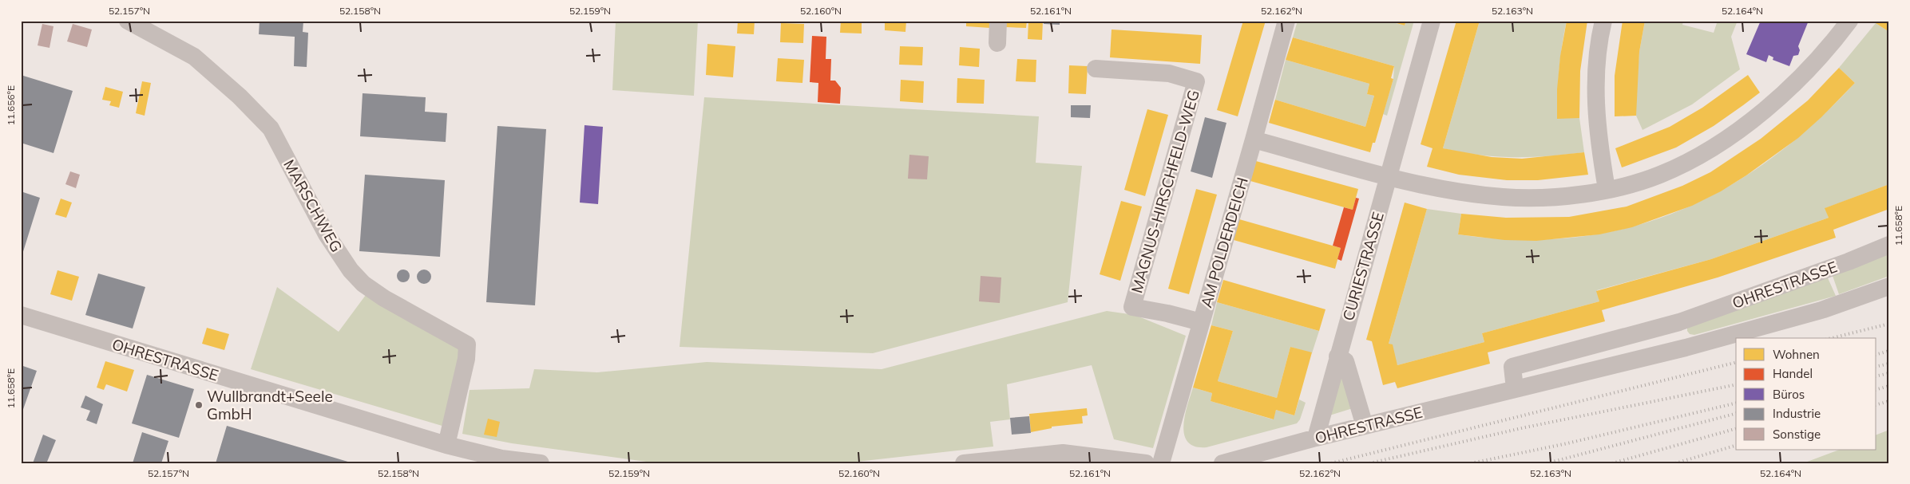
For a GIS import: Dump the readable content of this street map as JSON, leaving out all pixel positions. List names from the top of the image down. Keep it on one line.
{"streets":{"street":["MAGNUS-HIRSCHFELD-WEG","MARSCHWEG","AM POLDERDEICH","CURIESTRASSE","OHRESTRASSE"]},"crossings":[["MAGNUS-HIRSCHFELD-WEG","AM POLDERDEICH"],["MARSCHWEG","OHRESTRASSE"],["CURIESTRASSE","OHRESTRASSE"]],"places":["Wullbrandt+Seele GmbH"],"legend":["Wohnen","Handel","Büros","Industrie","Sonstige"],"coordinates":["52.157°N","52.158°N","52.159°N","52.160°N","52.161°N","52.162°N","52.163°N","52.164°N","11.656°E","11.658°E"]}
